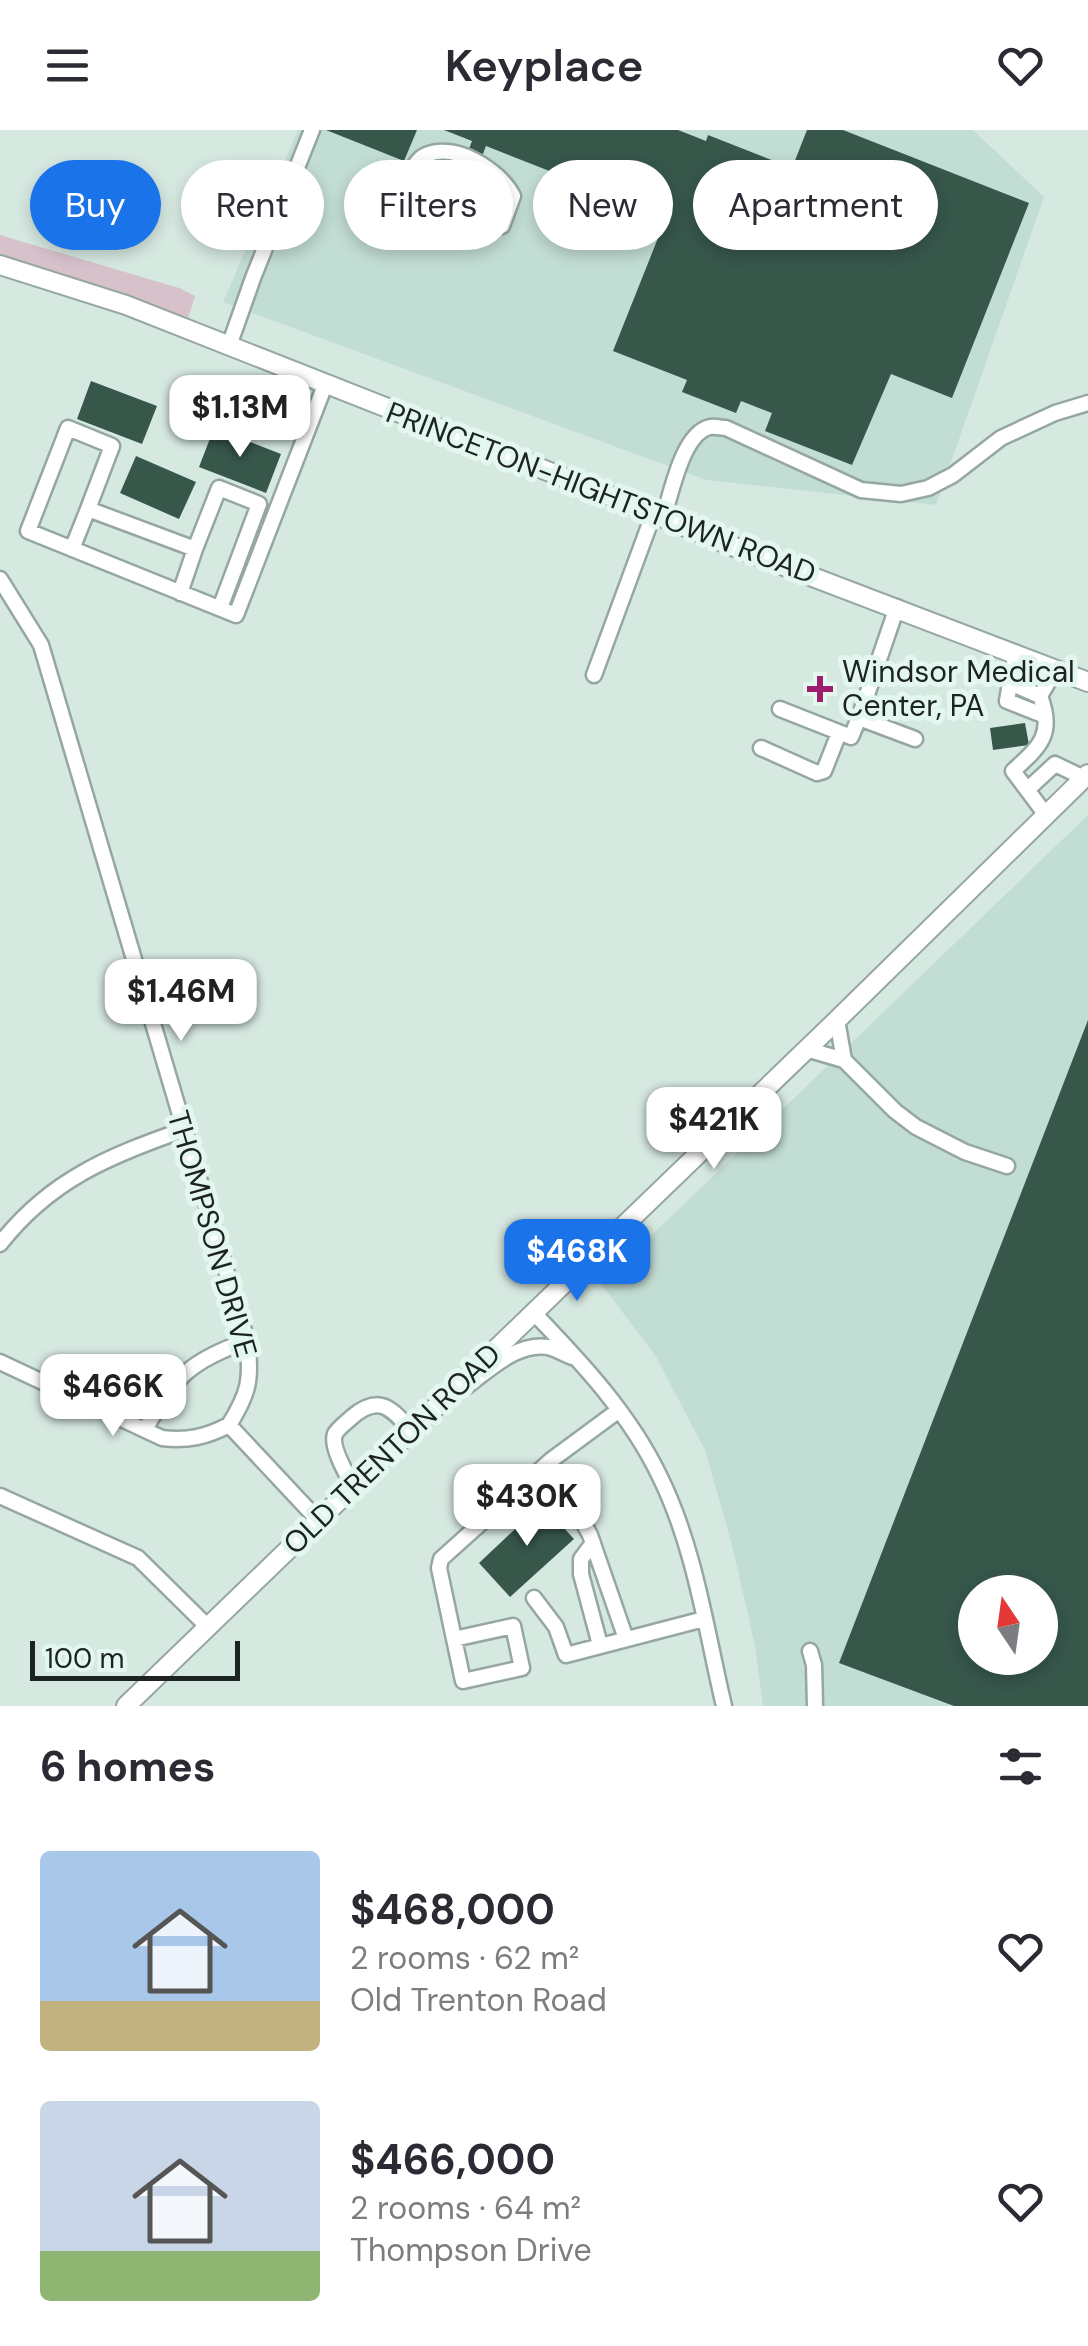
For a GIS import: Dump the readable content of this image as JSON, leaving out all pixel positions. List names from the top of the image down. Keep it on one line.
{"streets":{"main road":["PRINCETON-HIGHTSTOWN ROAD","OLD TRENTON ROAD"],"street":["THOMPSON DRIVE"]},"places":{"health":["Windsor Medical Center, PA"]},"scale_bar":"100 m","north":"top","page":{"header":"Keyplace","chip":["Buy","Rent","Filters","New","Apartment"],"price":["$1.13M","$1.46M","$421K","$468K","$466K","$430K"],"scale":"100 m","heading":"6 homes","list":[{"name":"$468,000","note":"2 rooms · 62 m² · Old Trenton Road"},{"name":"$466,000","note":"2 rooms · 64 m² · Thompson Drive"}]}}
